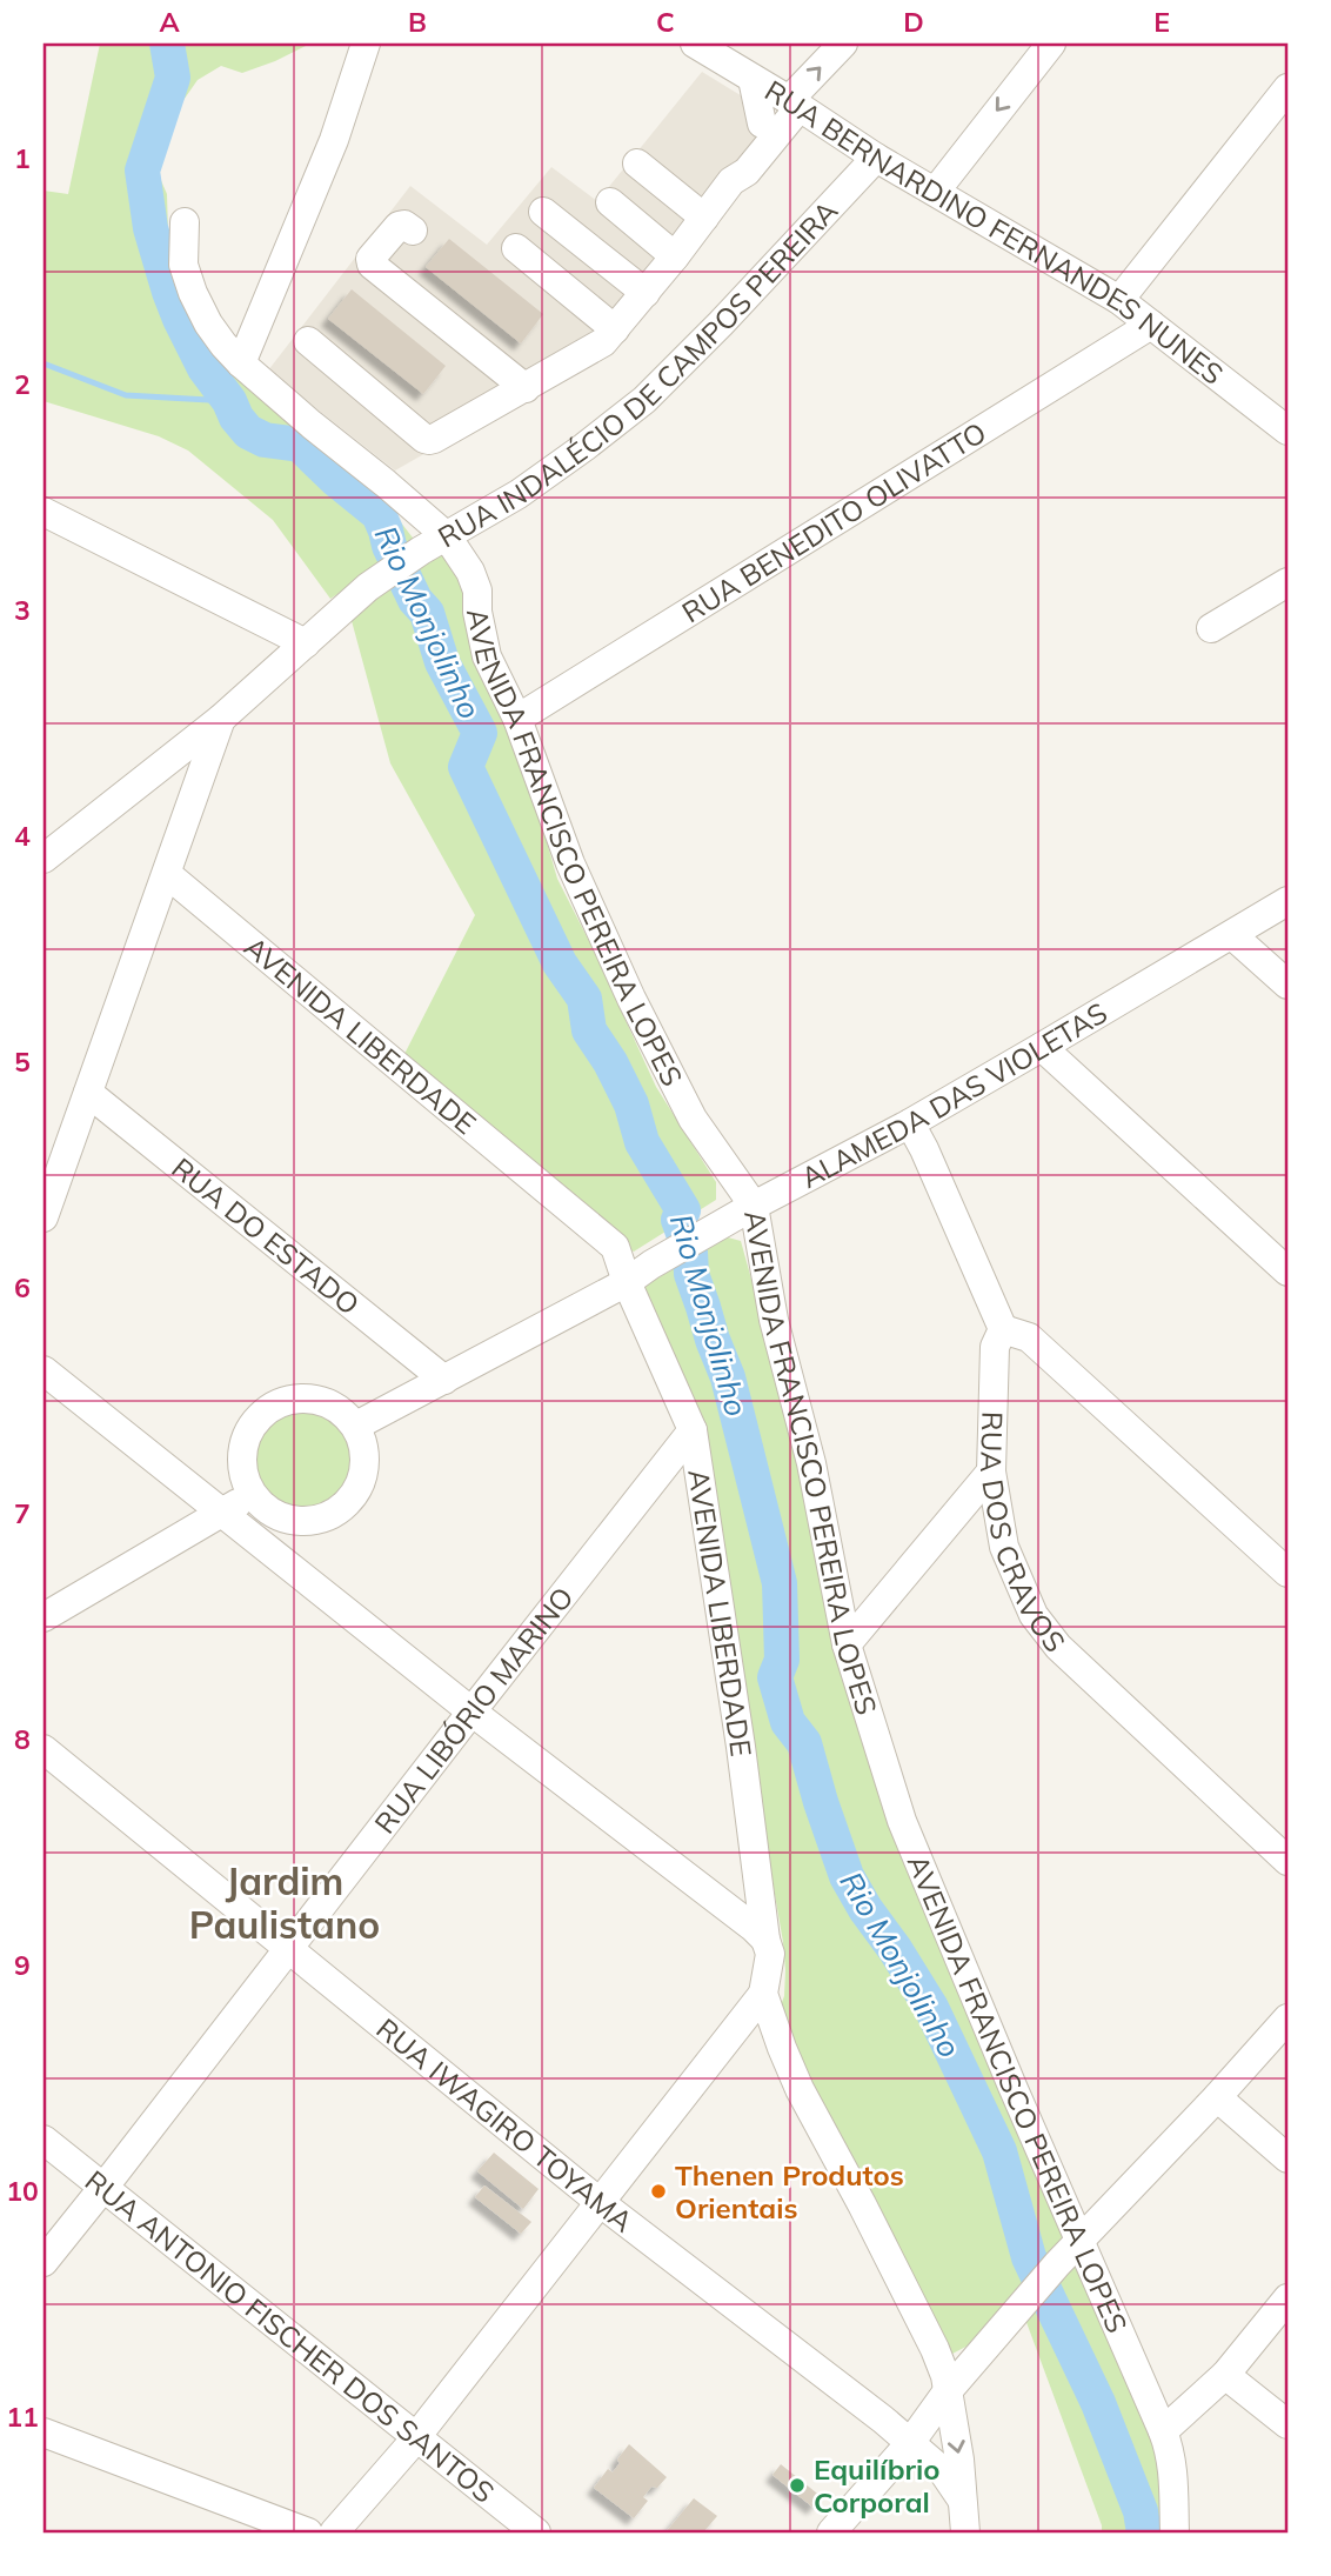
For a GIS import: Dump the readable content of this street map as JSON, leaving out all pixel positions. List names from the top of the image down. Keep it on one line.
{"streets":{"street":["RUA BERNARDINO FERNANDES NUNES","RUA INDALÉCIO DE CAMPOS PEREIRA","RUA BENEDITO OLIVATTO","AVENIDA FRANCISCO PEREIRA LOPES","AVENIDA LIBERDADE","ALAMEDA DAS VIOLETAS","RUA DO ESTADO","RUA DOS CRAVOS","RUA LIBÓRIO MARINO","RUA IWAGIRO TOYAMA","RUA ANTONIO FISCHER DOS SANTOS"]},"crossings":[["RUA BERNARDINO FERNANDES NUNES","RUA INDALÉCIO DE CAMPOS PEREIRA"],["RUA BERNARDINO FERNANDES NUNES","RUA BENEDITO OLIVATTO"],["RUA INDALÉCIO DE CAMPOS PEREIRA","AVENIDA FRANCISCO PEREIRA LOPES"],["RUA BENEDITO OLIVATTO","AVENIDA FRANCISCO PEREIRA LOPES"],["AVENIDA FRANCISCO PEREIRA LOPES","ALAMEDA DAS VIOLETAS"],["AVENIDA LIBERDADE","ALAMEDA DAS VIOLETAS"],["AVENIDA LIBERDADE","RUA LIBÓRIO MARINO"],["ALAMEDA DAS VIOLETAS","RUA DO ESTADO"],["RUA LIBÓRIO MARINO","RUA IWAGIRO TOYAMA"],["RUA LIBÓRIO MARINO","RUA ANTONIO FISCHER DOS SANTOS"]],"districts":["Jardim Paulistano"],"water":["Rio Monjolinho"],"places":["Thenen Produtos Orientais","Equilíbrio Corporal"],"grid":{"columns":["A","B","C","D","E"],"rows":["1","2","3","4","5","6","7","8","9","10","11"]}}
